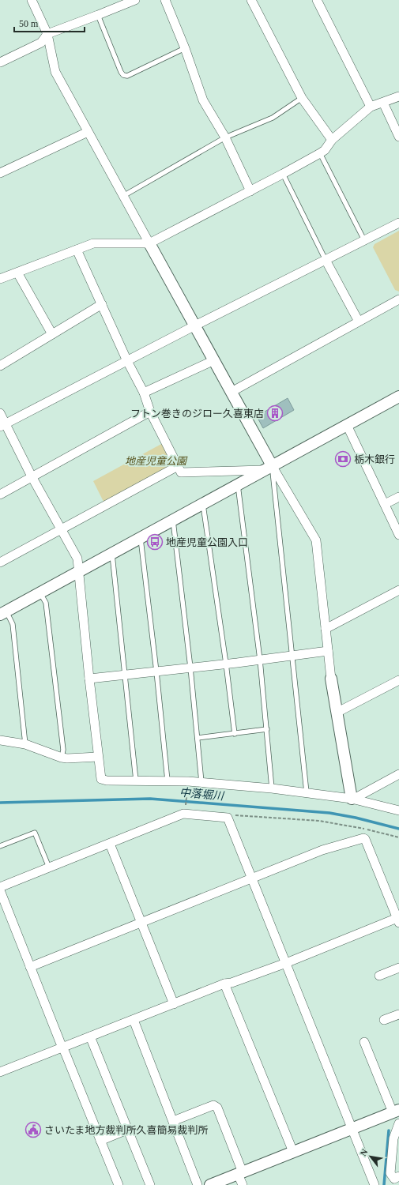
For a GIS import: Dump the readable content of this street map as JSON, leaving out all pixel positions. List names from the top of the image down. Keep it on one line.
{"water":["中落堀川"],"parks":["地産児童公園"],"places":{"building":["フトン巻きのジロー久喜東店"],"bank":["栃木銀行"],"bus stop":["地産児童公園入口"],"public building":["さいたま地方裁判所久喜簡易裁判所"]},"scale_bar":"50 m","north":"top left"}
